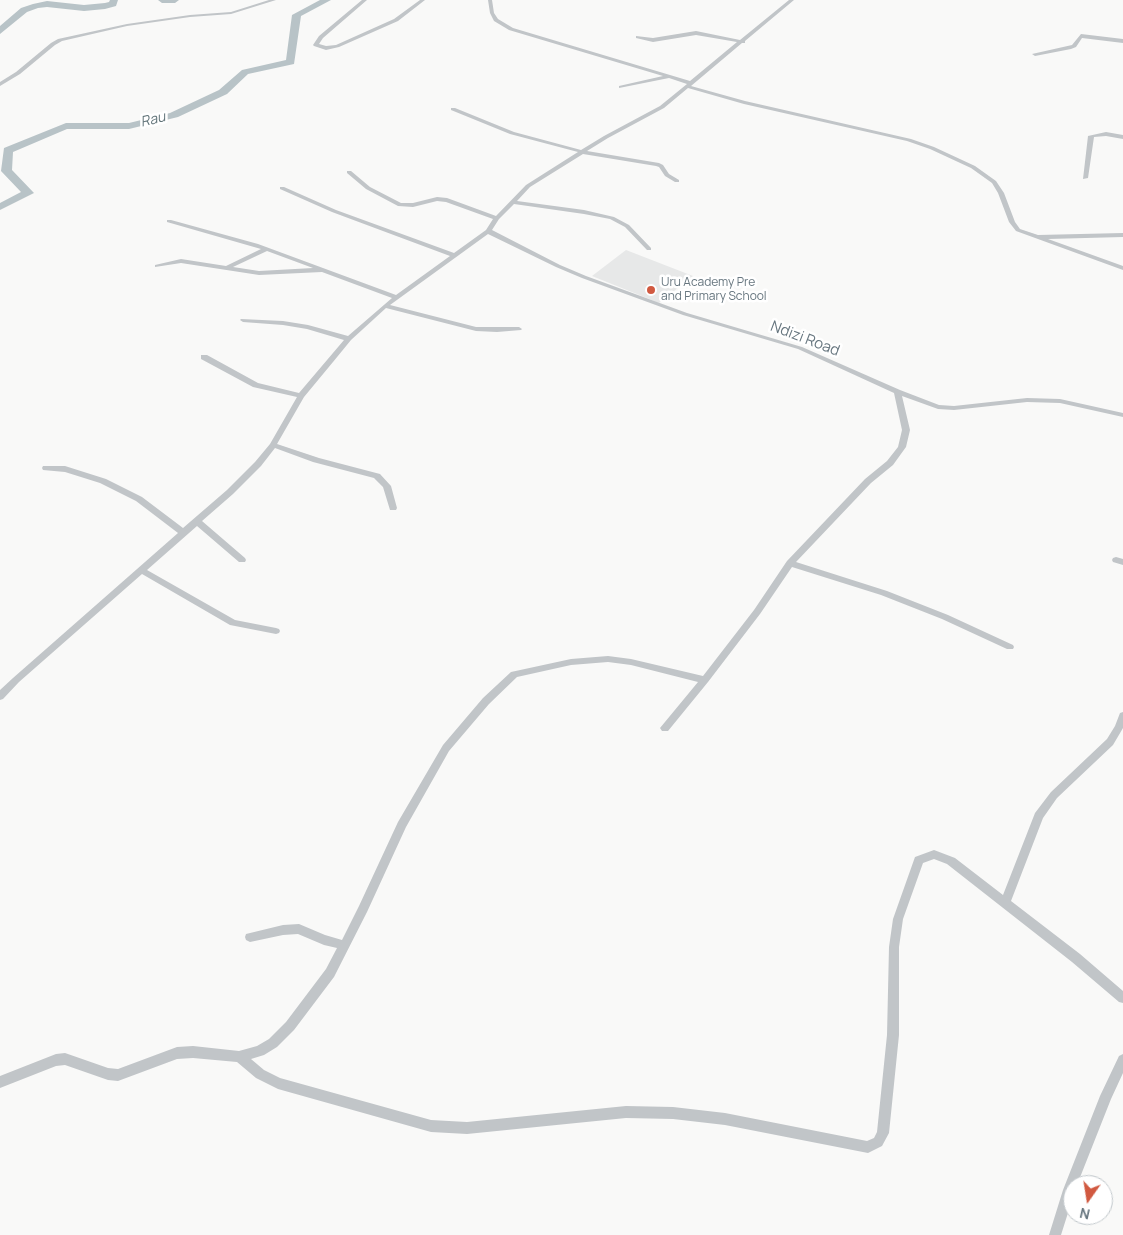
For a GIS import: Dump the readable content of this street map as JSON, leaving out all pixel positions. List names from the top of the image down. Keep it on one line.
{"streets":{"street":["Ndizi Road"]},"water":["Rau"],"places":["Uru Academy Pre and Primary School"],"north":"bottom"}
